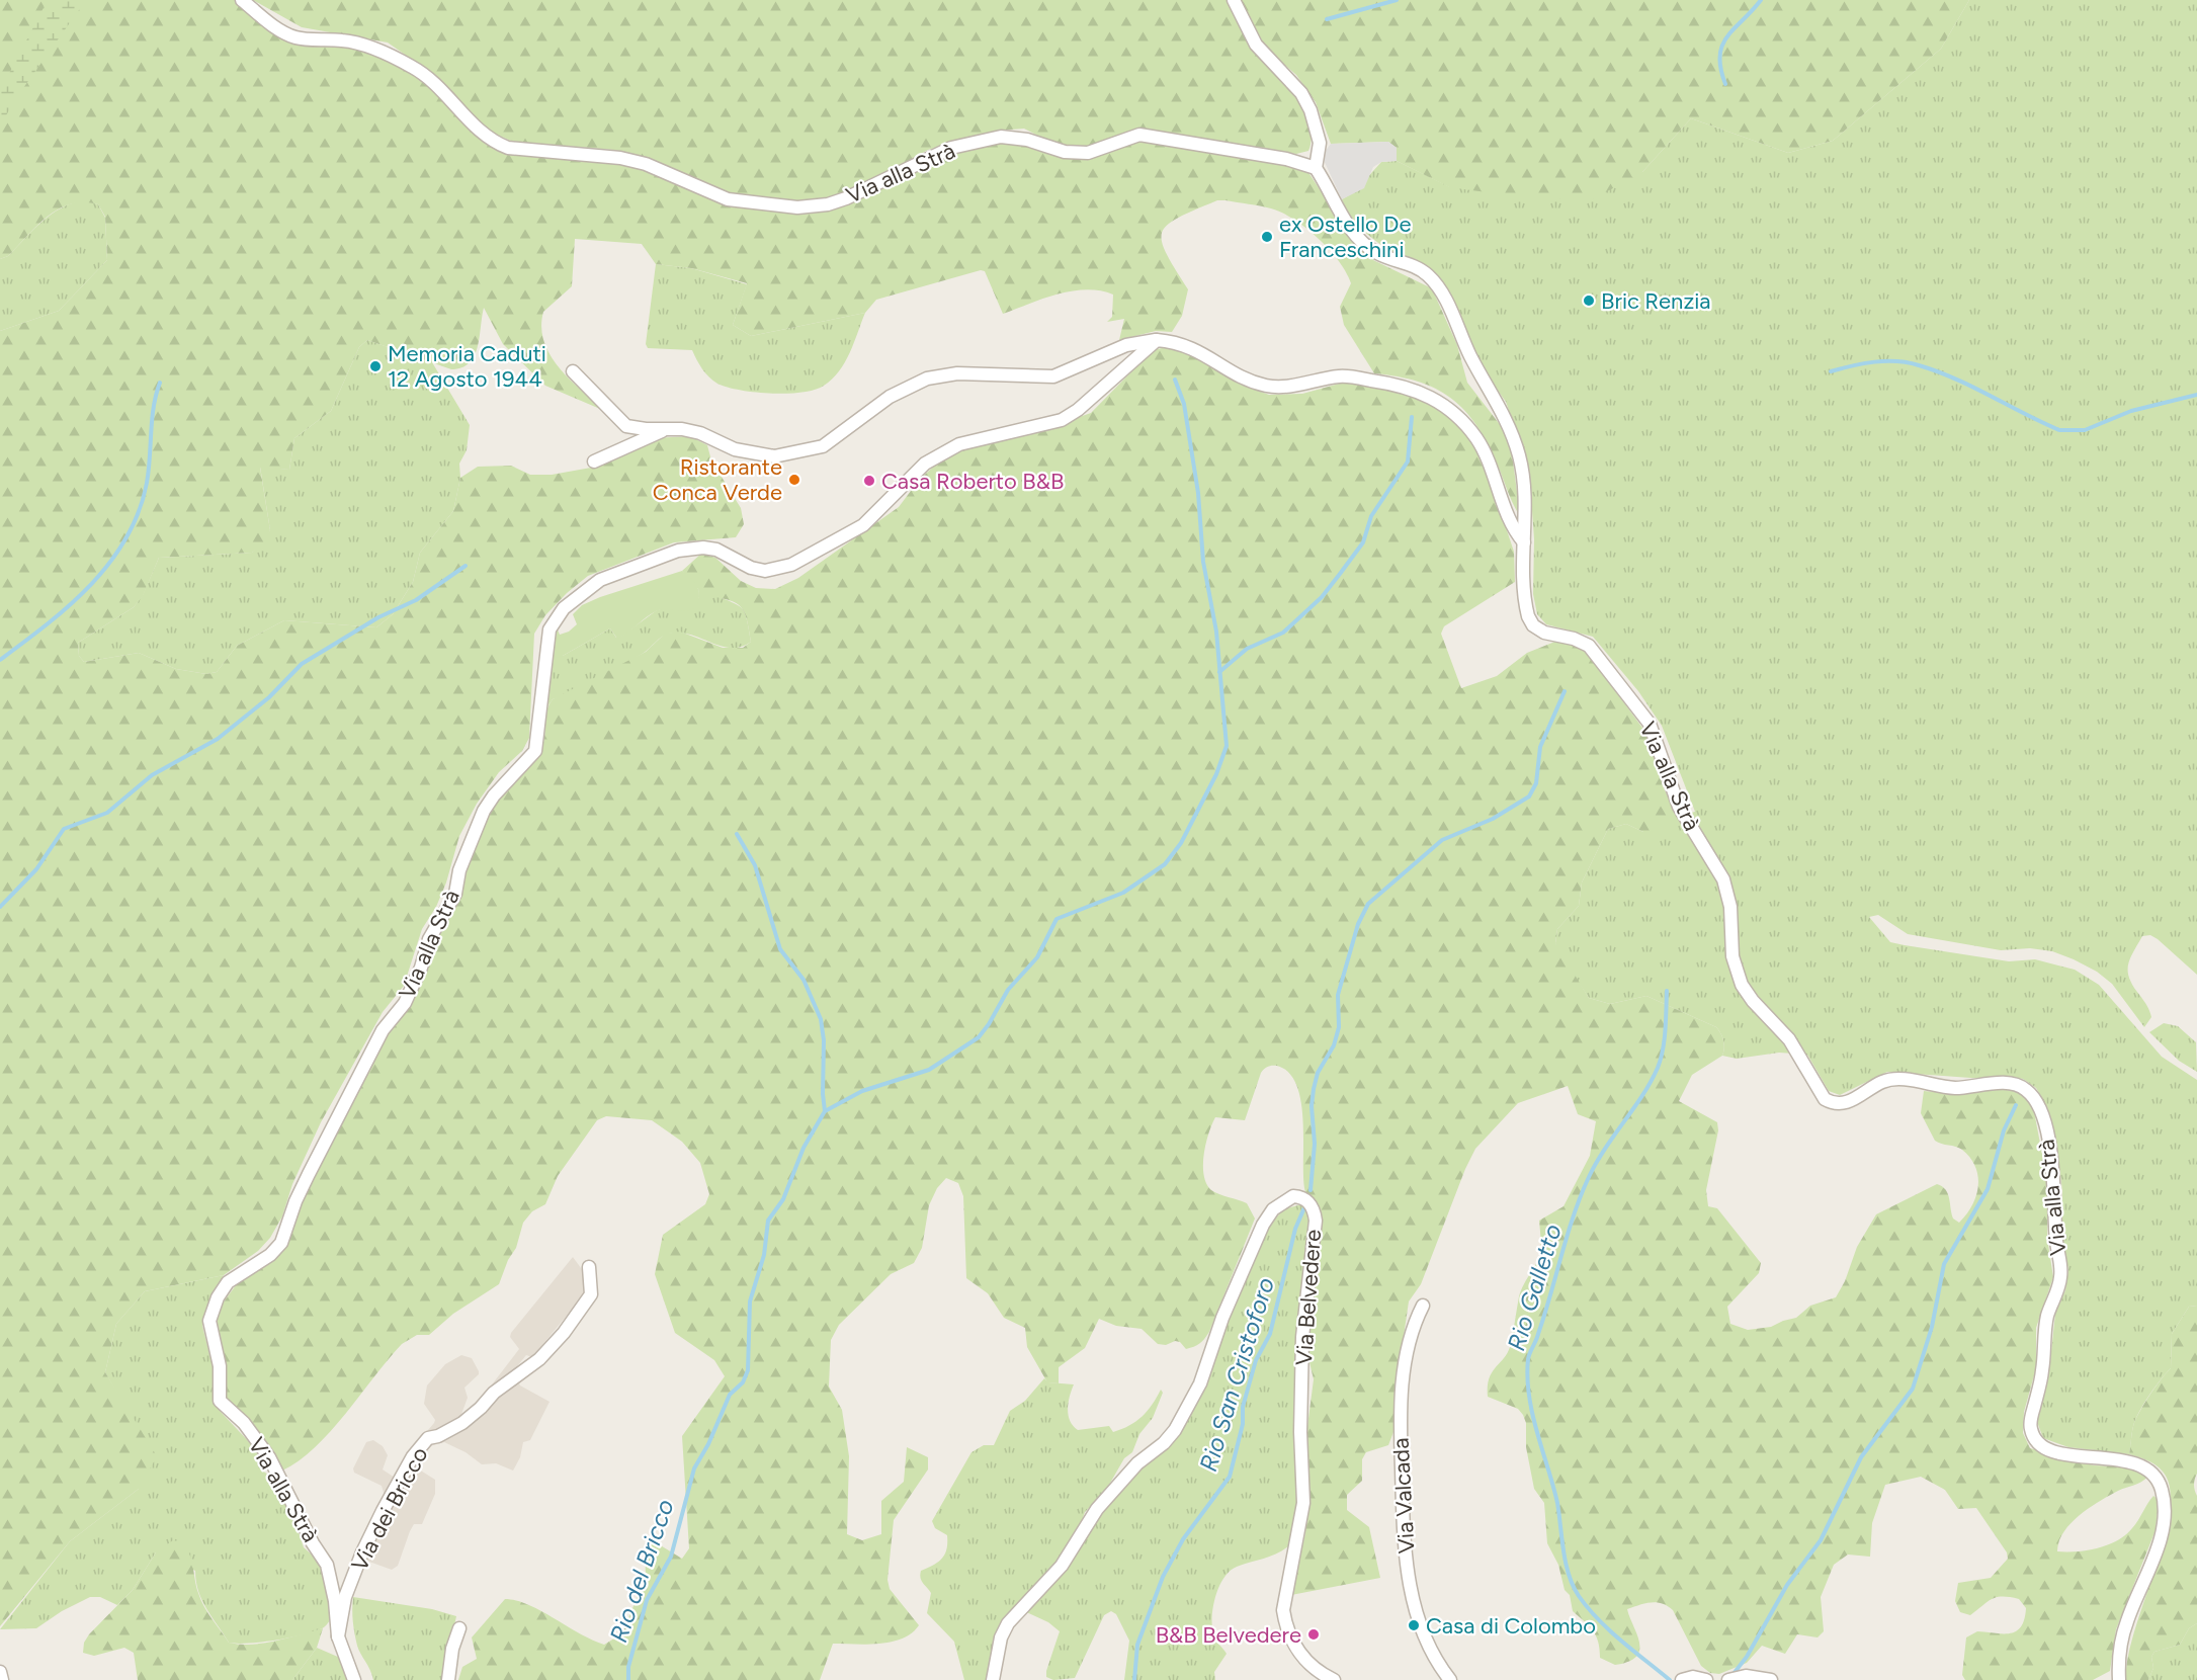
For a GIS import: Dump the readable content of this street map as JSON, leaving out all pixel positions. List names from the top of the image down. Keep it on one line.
{"streets":{"street":["Via alla Strà","Via Belvedere","Via Valcada","Via dei Bricco"]},"crossings":[["Via alla Strà","Via dei Bricco"]],"water":["Rio Galletto","Rio San Cristoforo","Rio del Bricco"],"places":["ex Ostello De Franceschini","Bric Renzia","Memoria Caduti 12 Agosto 1944","Ristorante Conca Verde","Casa Roberto B&B","Casa di Colombo","B&B Belvedere"]}
